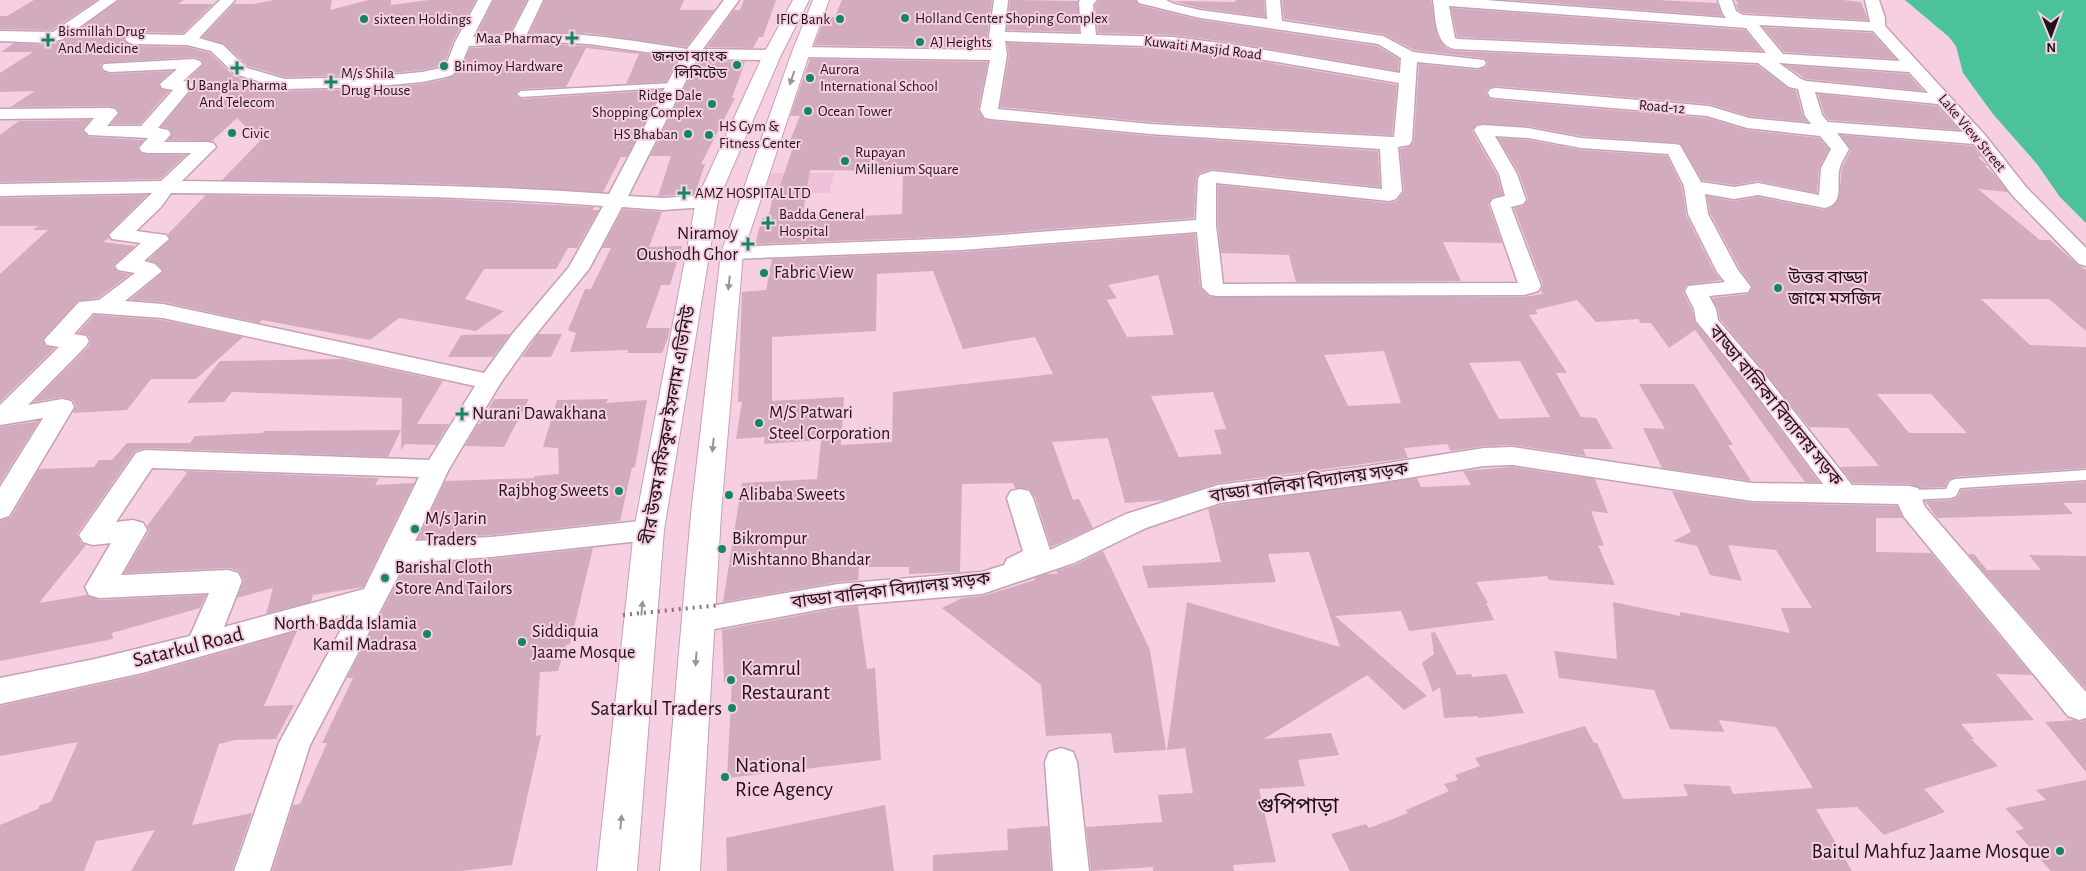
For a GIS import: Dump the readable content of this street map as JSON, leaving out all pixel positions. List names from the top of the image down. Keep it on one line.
{"streets":{"main road":["বীর উত্তম রফিকুল ইসলাম এভিনিউ"],"street":["Kuwaiti Masjid Road","Road-12","Lake View Street","বাড্ডা বালিকা বিদ্যালয় সড়ক","Satarkul Road"]},"crossings":[["Road-12","Lake View Street"],["বাড্ডা বালিকা বিদ্যালয় সড়ক","বীর উত্তম রফিকুল ইসলাম এভিনিউ"]],"districts":["গুপিপাড়া"],"places":{"other":["Holland Center Shoping Complex","sixteen Holdings","IFIC Bank","AJ Heights","জনতা ব্যাংক লিমিটেড","Binimoy Hardware","Aurora International School","Ridge Dale Shopping Complex","Ocean Tower","Civic","HS Bhaban","HS Gym & Fitness Center","Rupayan Millenium Square","Fabric View","উত্তর বাড্ডা জামে মসজিদ","M/S Patwari Steel Corporation","Rajbhog Sweets","Alibaba Sweets","M/s Jarin Traders","Bikrompur Mishtanno Bhandar","Barishal Cloth Store And Tailors","North Badda Islamia Kamil Madrasa","Siddiquia Jaame Mosque","Kamrul Restaurant","Satarkul Traders","National Rice Agency","Baitul Mahfuz Jaame Mosque"],"health":["Maa Pharmacy","Bismillah Drug And Medicine","U Bangla Pharma And Telecom","M/s Shila Drug House","AMZ HOSPITAL LTD","Badda General Hospital","Niramoy Oushodh Ghor","Nurani Dawakhana"]},"north":"bottom"}
